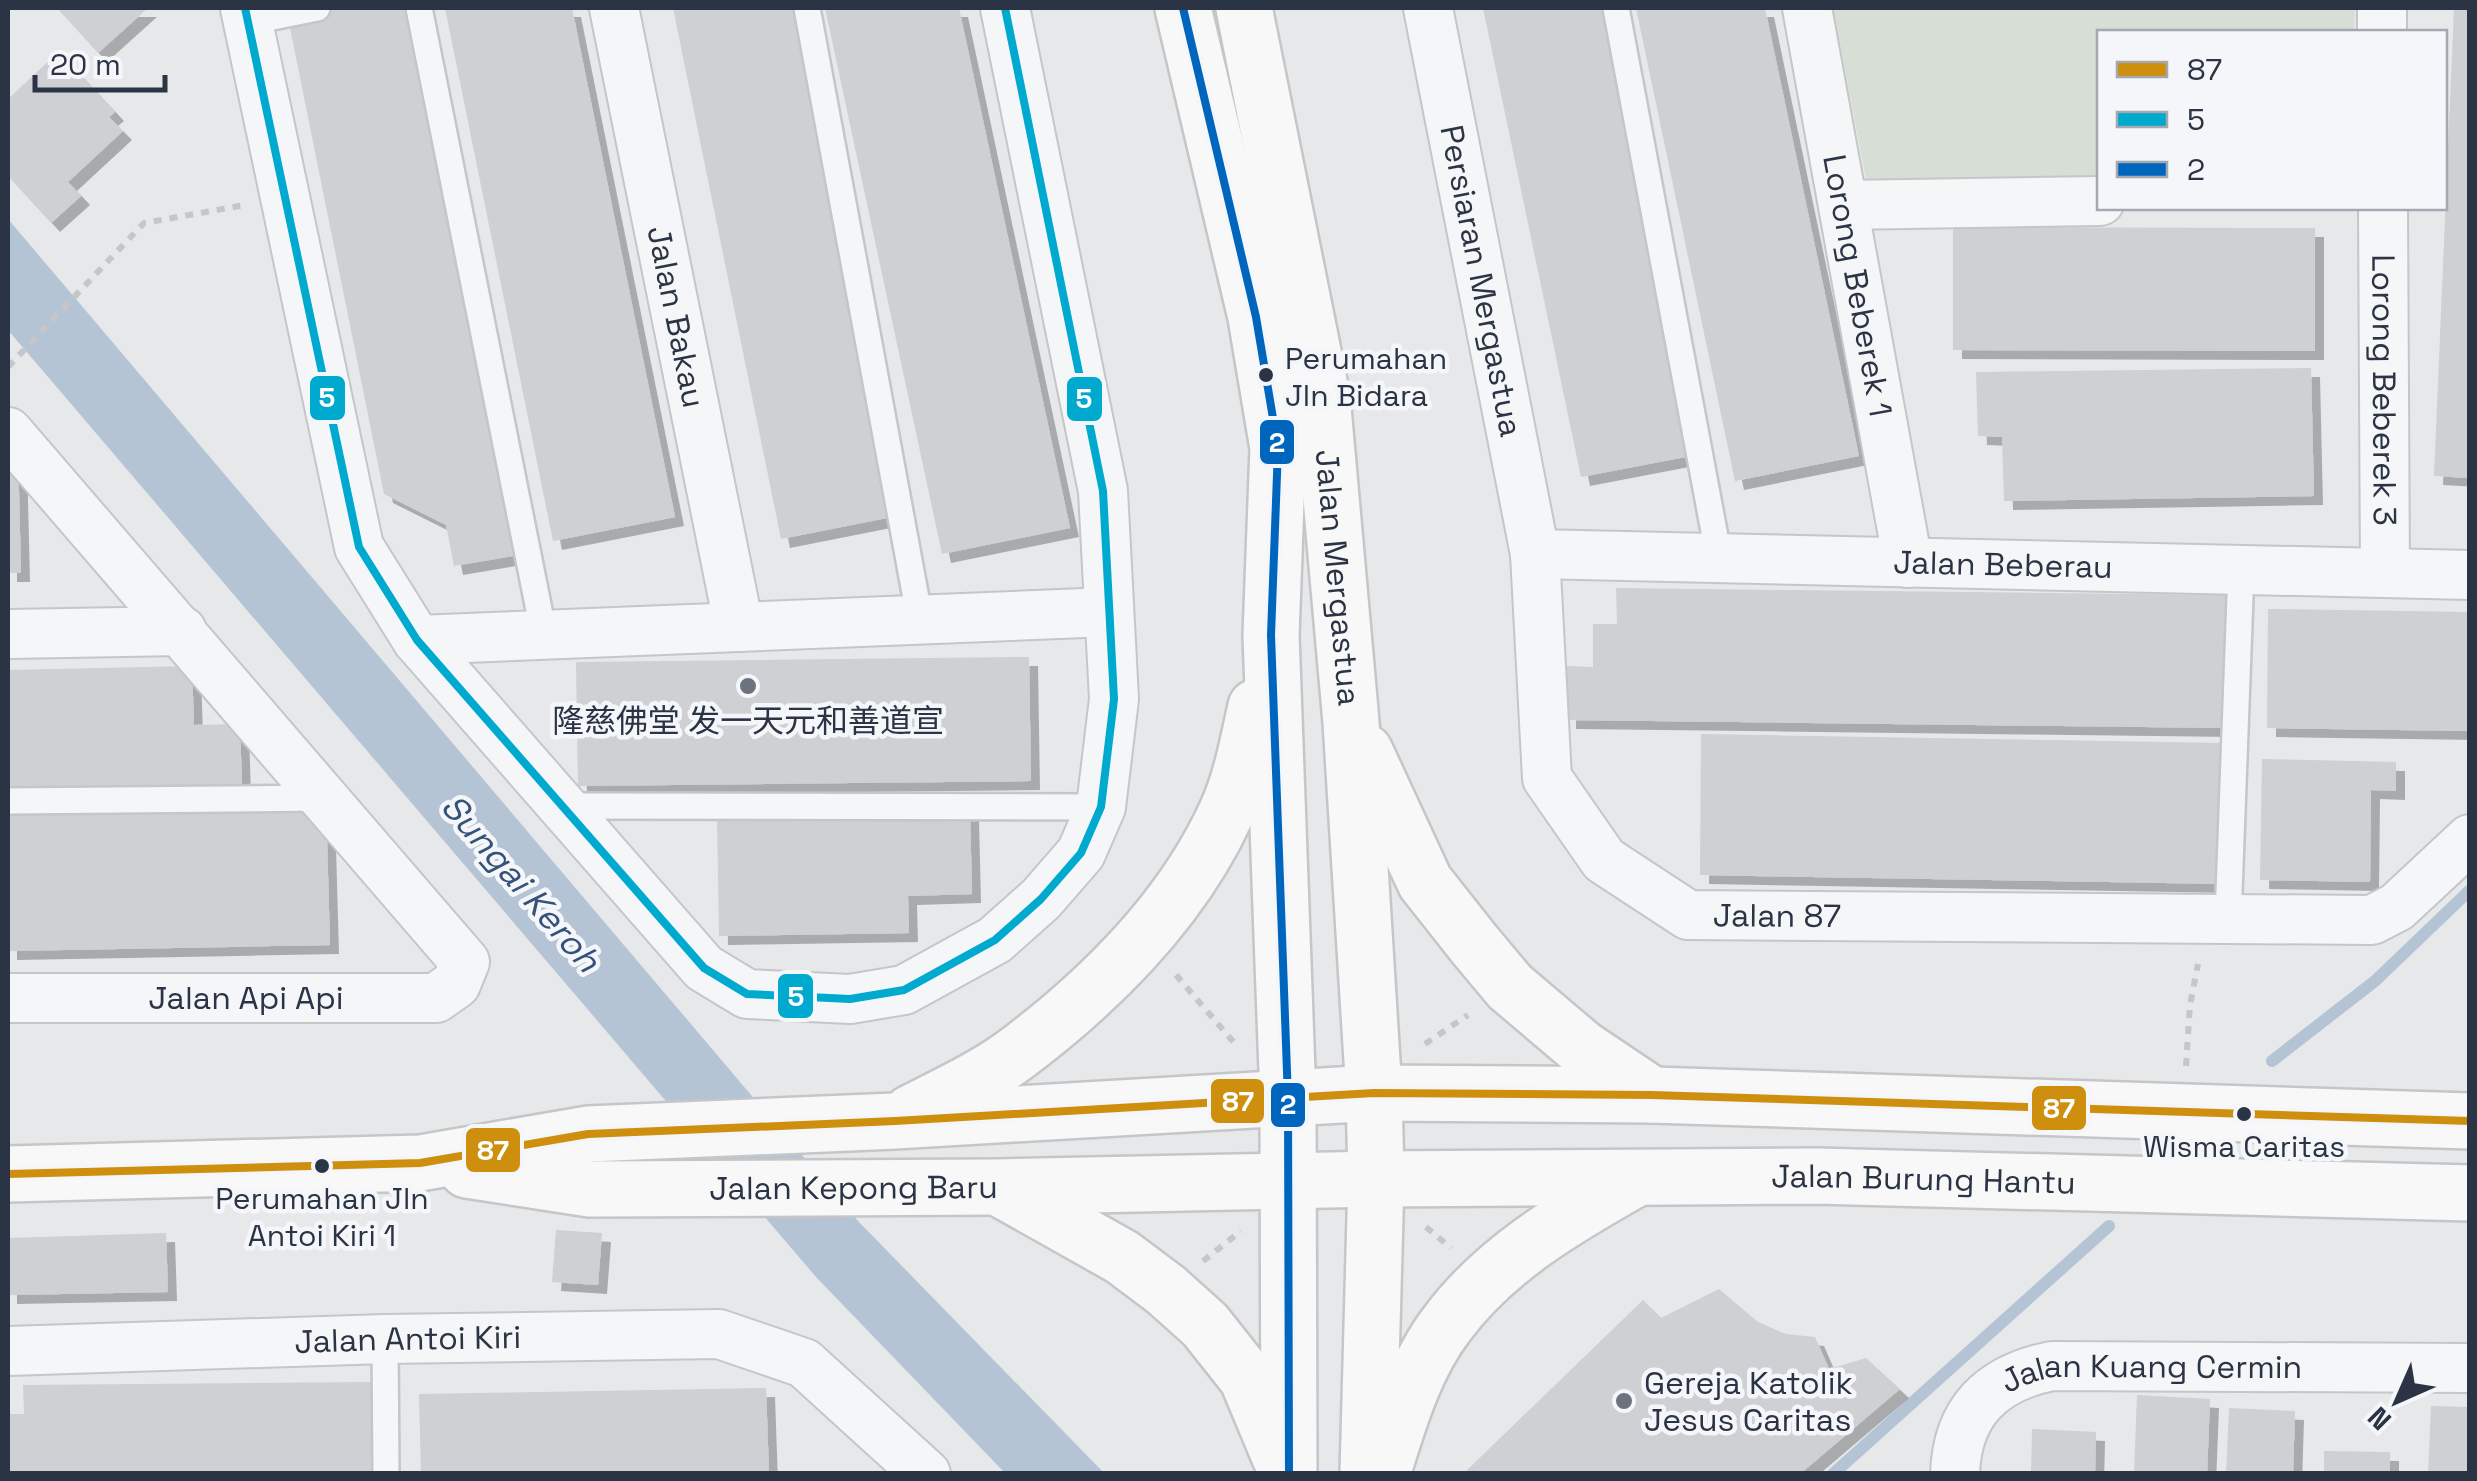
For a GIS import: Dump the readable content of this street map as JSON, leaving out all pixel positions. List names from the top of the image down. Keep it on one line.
{"streets":{"main road":["Jalan Mergastua","Jalan Burung Hantu","Jalan Kepong Baru"],"street":["Persiaran Mergastua","Lorong Beberek 1","Jalan Bakau","Lorong Beberek 3","Jalan Beberau","Jalan 87","Jalan Api Api","Jalan Antoi Kiri","Jalan Kuang Cermin"]},"crossings":[["Persiaran Mergastua","Jalan Beberau"],["Persiaran Mergastua","Jalan 87"],["Lorong Beberek 1","Jalan Beberau"],["Lorong Beberek 3","Jalan Beberau"],["Jalan Beberau","Jalan 87"],["Jalan Mergastua","Jalan Burung Hantu"],["Jalan Mergastua","Jalan Kepong Baru"],["Jalan Burung Hantu","Jalan Kepong Baru"]],"water":["Sungai Keroh"],"places":["Perumahan Jln Bidara","隆慈佛堂 发一天元和善道宣","Wisma Caritas","Perumahan Jln Antoi Kiri 1","Gereja Katolik Jesus Caritas"],"lines":["transit line 5","transit line 2","transit line 87"],"legend":["87","5","2"],"scale_bar":"20 m","north":"bottom left"}
